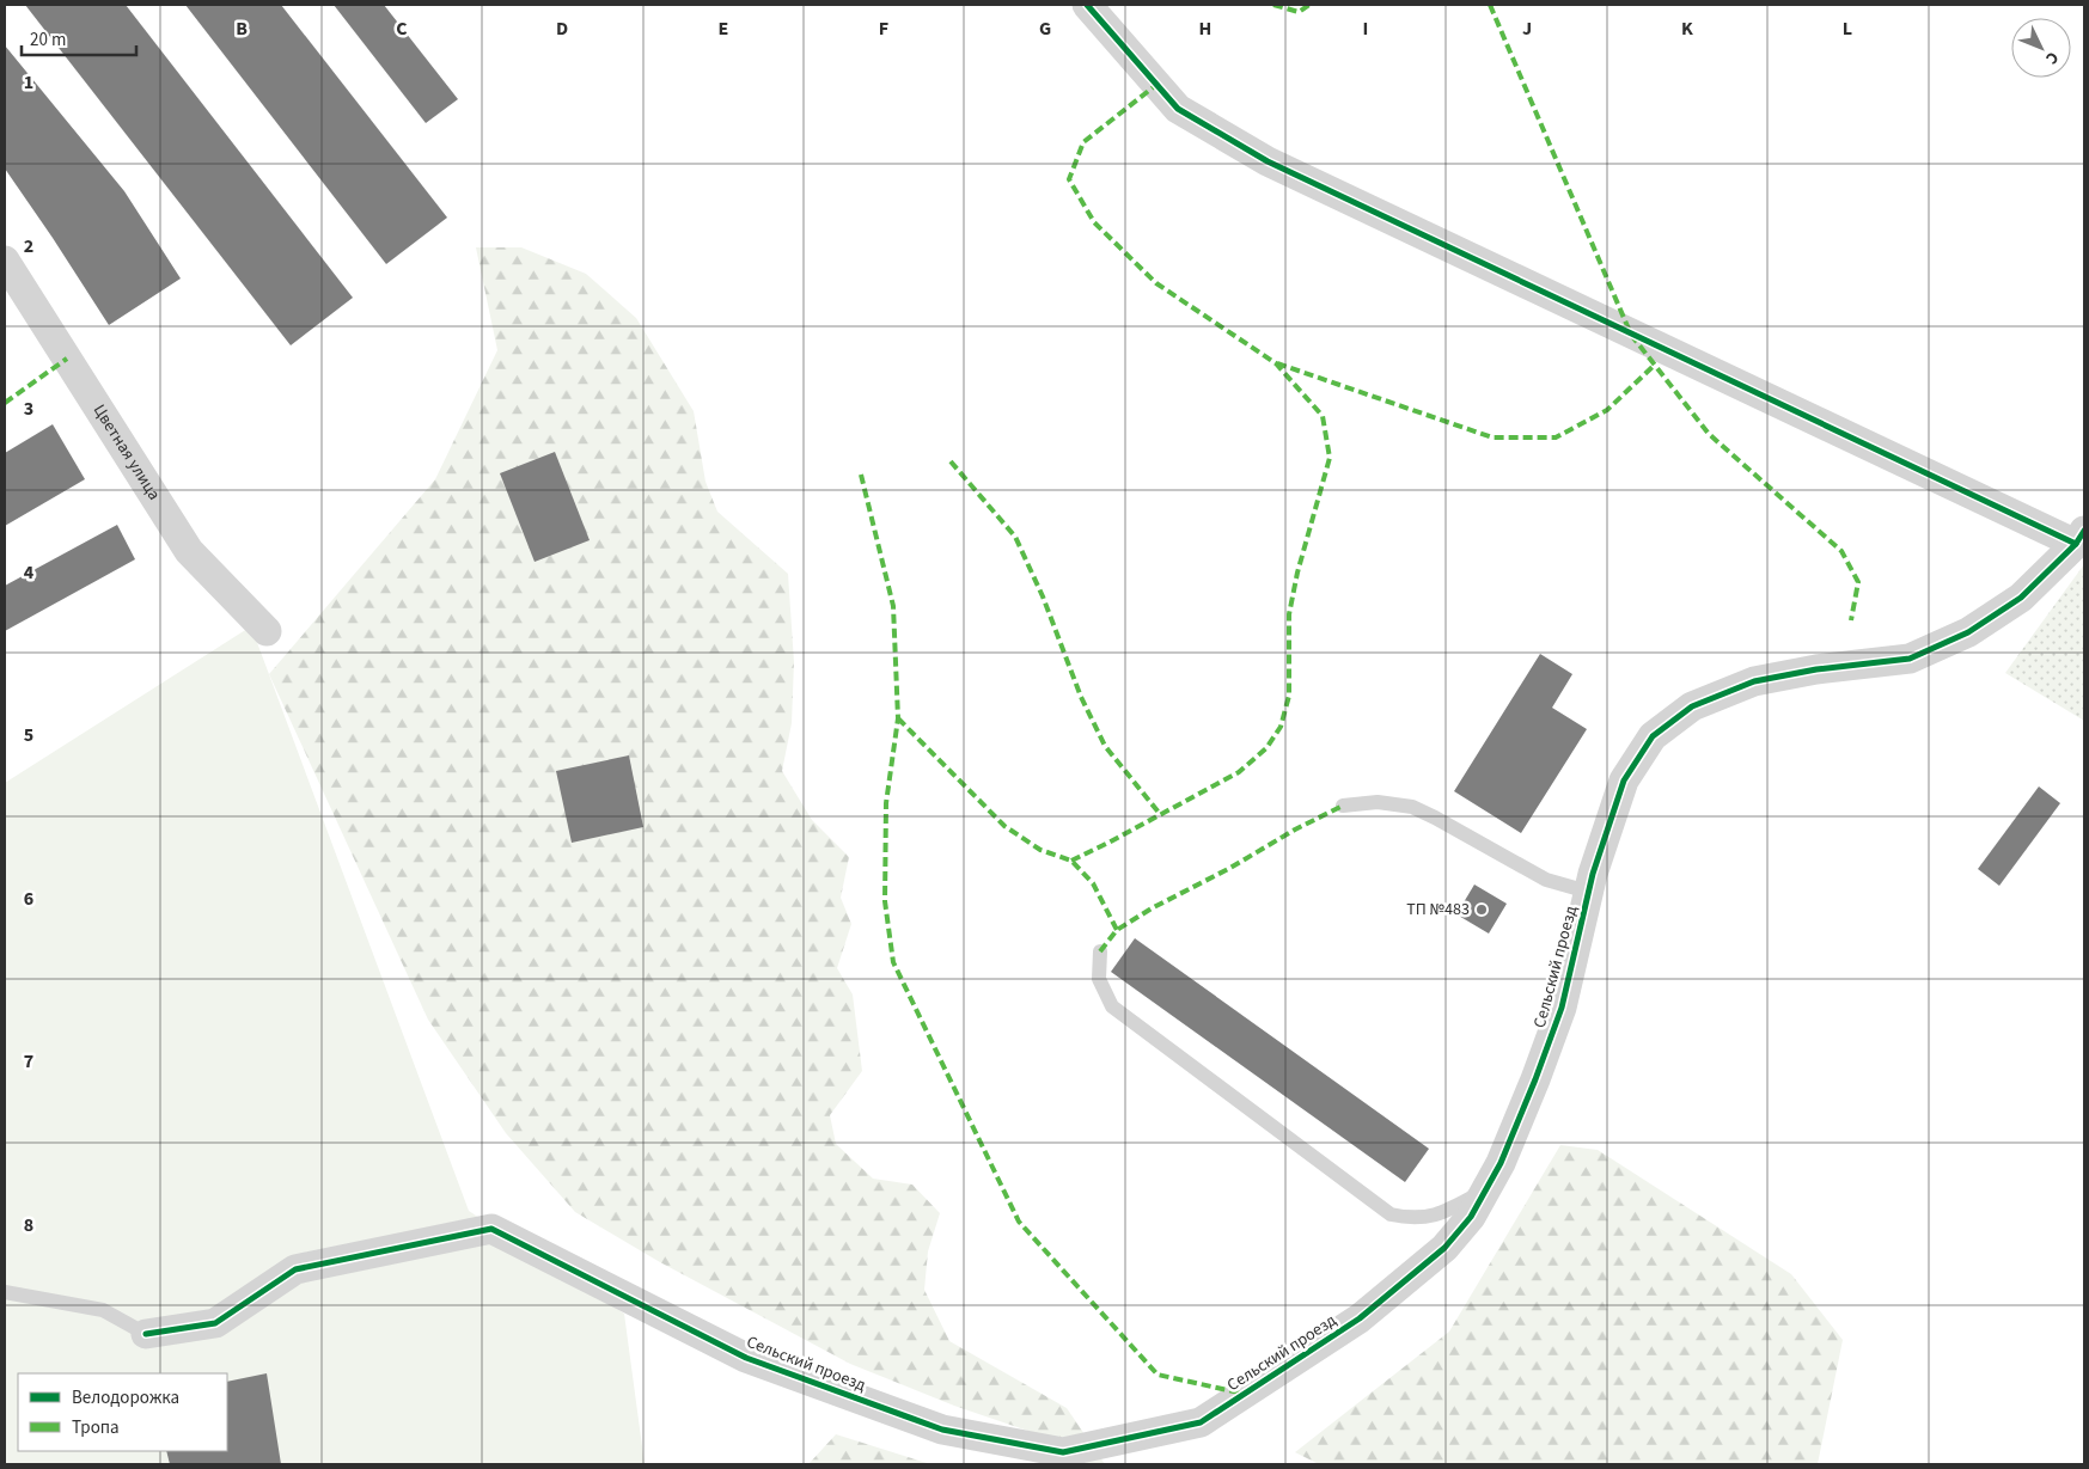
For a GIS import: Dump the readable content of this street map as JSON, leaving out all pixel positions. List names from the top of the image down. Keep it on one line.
{"streets":{"street":["Цветная улица","Сельский проезд"]},"places":["ТП №483"],"legend":["Велодорожка","Тропа"],"scale_bar":"20 m","north":"bottom right","grid":{"columns":["B","C","D","E","F","G","H","I","J","K","L"],"rows":["1","2","3","4","5","6","7","8"]}}
